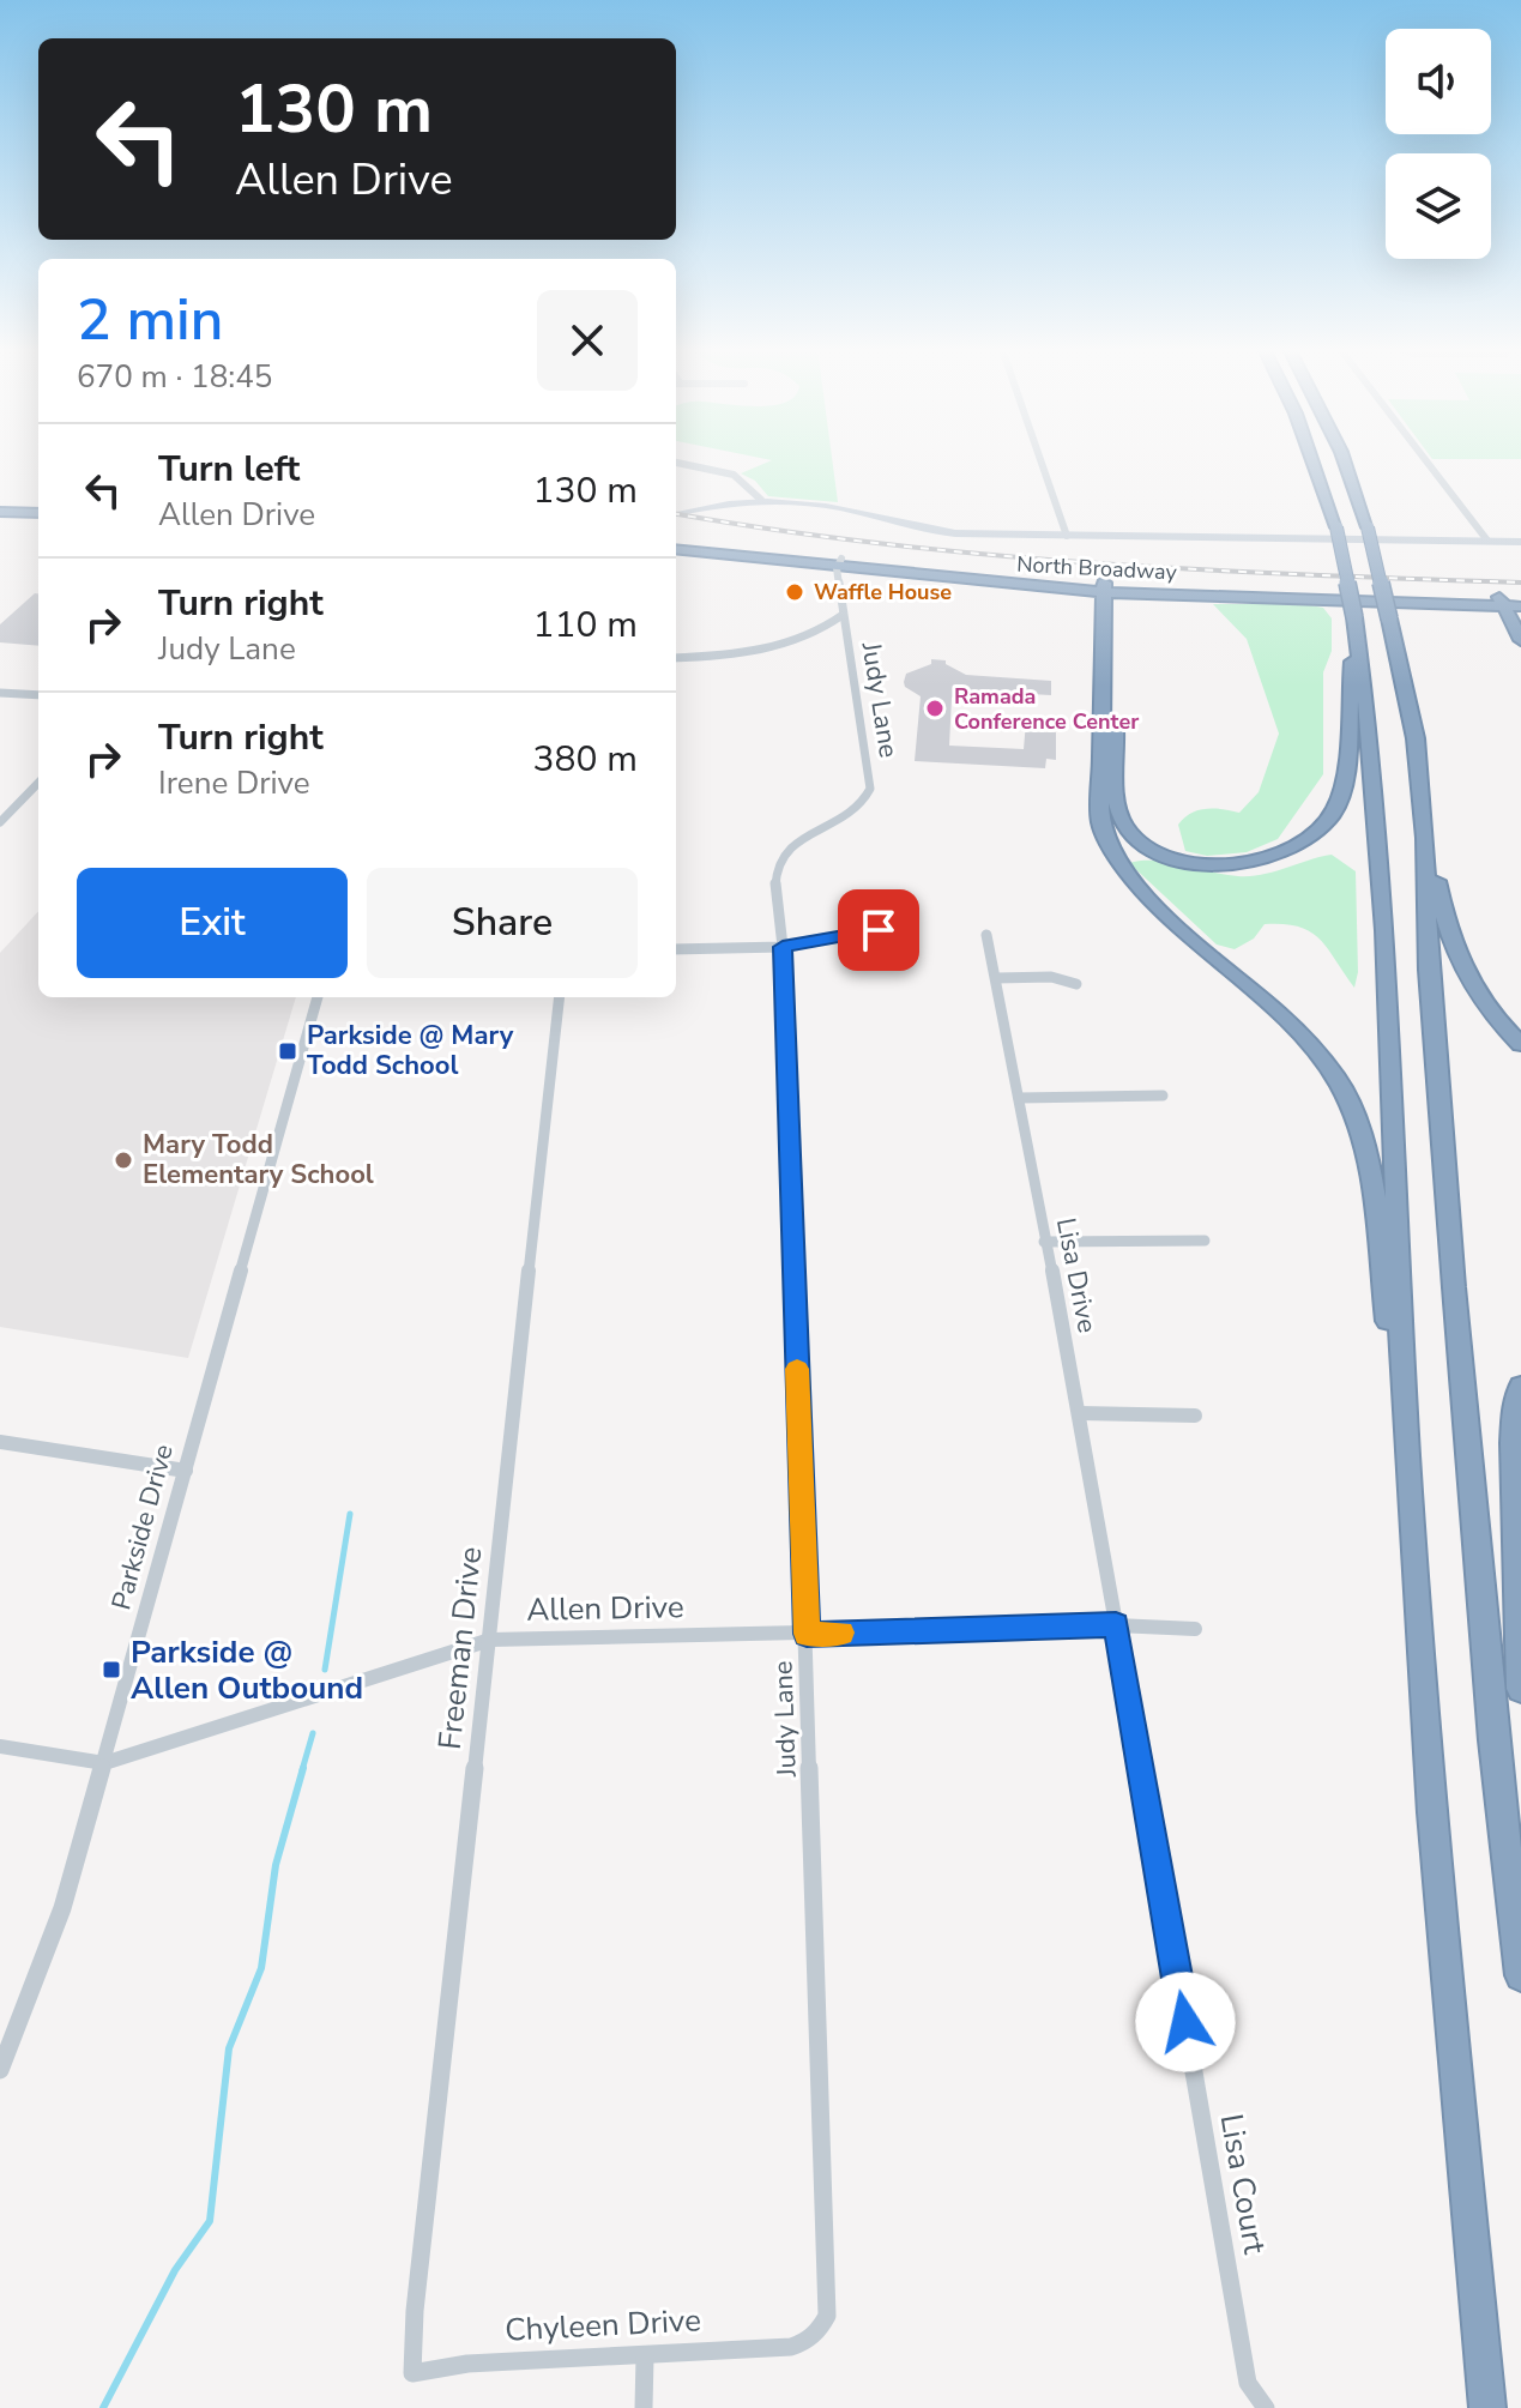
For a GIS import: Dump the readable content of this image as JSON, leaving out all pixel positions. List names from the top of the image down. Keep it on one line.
{"streets":{"highway":["North Broadway"],"street":["Judy Lane","Lisa Drive","Parkside Drive","Allen Drive","Freeman Drive","Lisa Court","Chyleen Drive"]},"crossings":[["North Broadway","Judy Lane"],["Judy Lane","Allen Drive"],["Judy Lane","Chyleen Drive"],["Lisa Drive","Allen Drive"],["Lisa Drive","Lisa Court"],["Parkside Drive","Allen Drive"],["Allen Drive","Freeman Drive"],["Allen Drive","Lisa Court"],["Freeman Drive","Chyleen Drive"]],"places":{"other":["Waffle House","Ramada Conference Center","Mary Todd Elementary School"],"transit":["Parkside @ Mary Todd School","Parkside @ Allen Outbound"]},"page":{"turn":["130 m","Allen Drive"],"heading":["2 min","670 m · 18:45"],"list":[{"name":"Turn left","note":"Allen Drive","value":"130 m"},{"name":"Turn right","note":"Judy Lane","value":"110 m"},{"name":"Turn right","note":"Irene Drive","value":"380 m"}],"buttons":["Exit","Share"]}}
